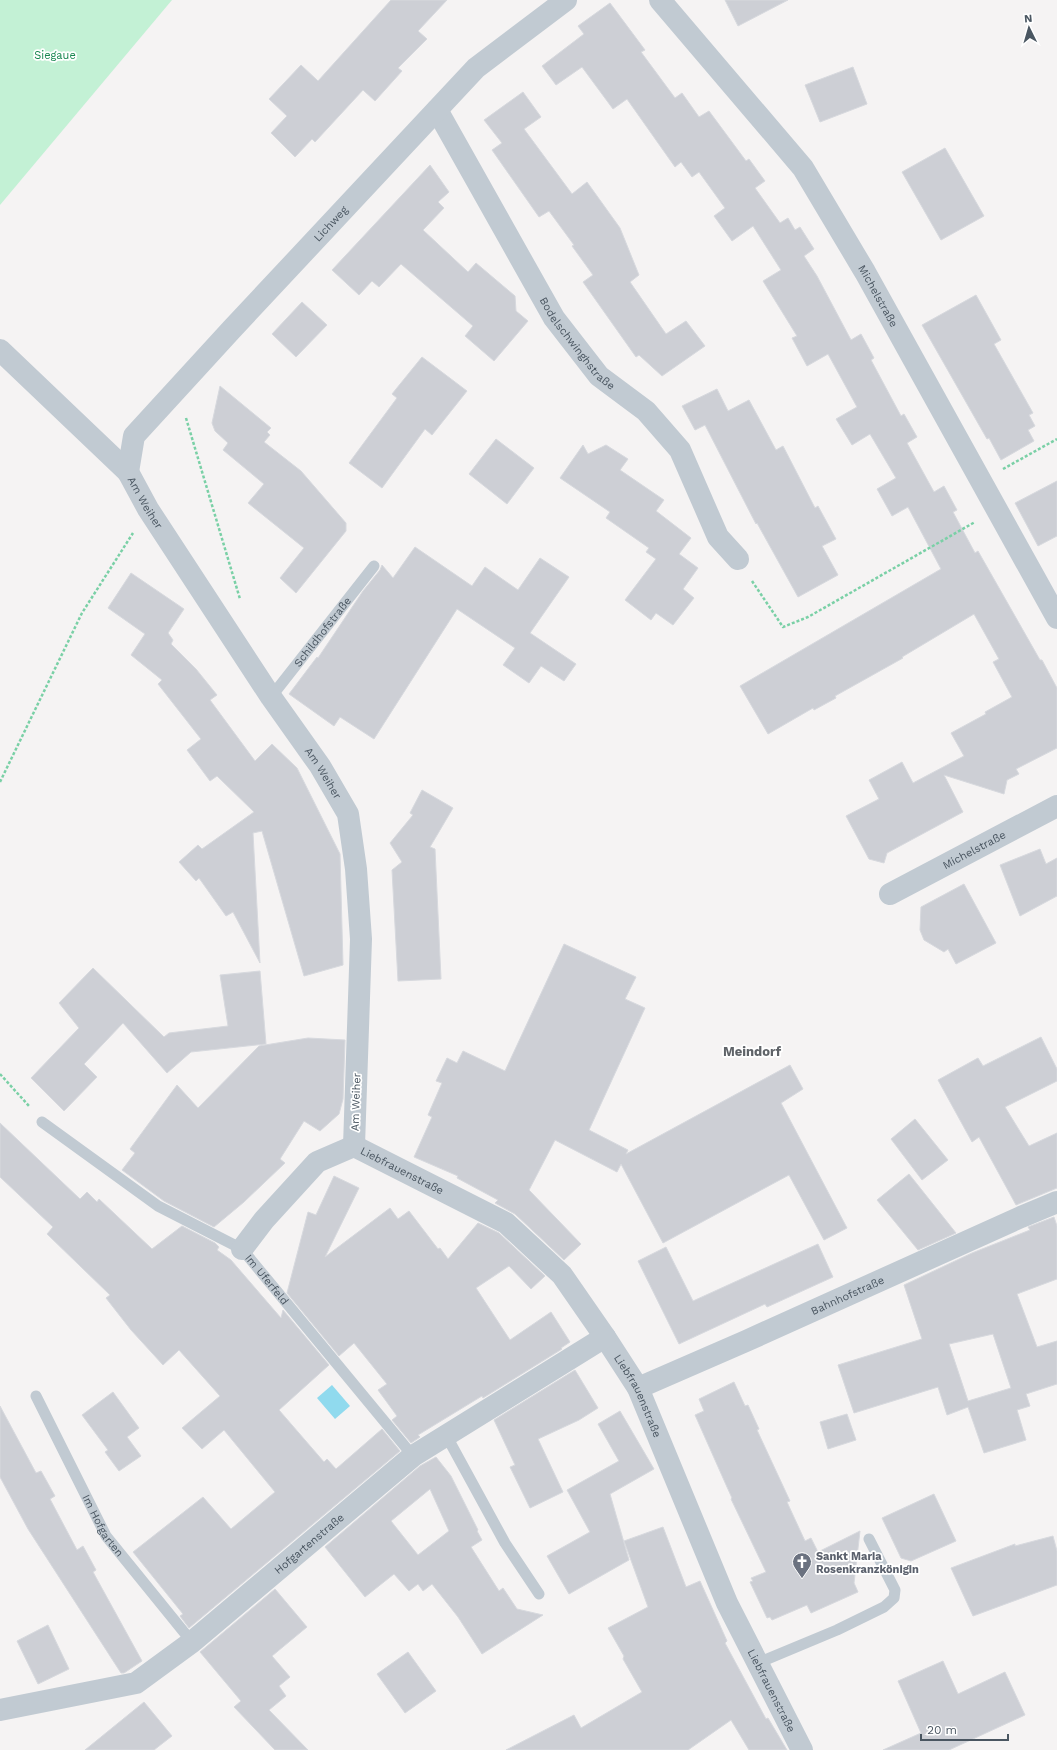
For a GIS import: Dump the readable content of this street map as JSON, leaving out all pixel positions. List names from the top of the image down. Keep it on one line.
{"streets":{"street":["Lichweg","Michelstraße","Bodelschwinghstraße","Am Weiher","Liebfrauenstraße","Bahnhofstraße","Hofgartenstraße"],"lane":["Schildhofstraße","Im Uferfeld","Im Hofgarten"]},"crossings":[["Lichweg","Bodelschwinghstraße"],["Lichweg","Am Weiher"],["Am Weiher","Schildhofstraße"],["Am Weiher","Liebfrauenstraße"],["Am Weiher","Im Uferfeld"],["Liebfrauenstraße","Bahnhofstraße"],["Liebfrauenstraße","Hofgartenstraße"],["Im Uferfeld","Hofgartenstraße"],["Im Hofgarten","Hofgartenstraße"]],"districts":["Meindorf"],"parks":["Siegaue"],"places":{"church":["Sankt Maria Rosenkranzkönigin"]},"scale_bar":"20 m","north":"top"}
